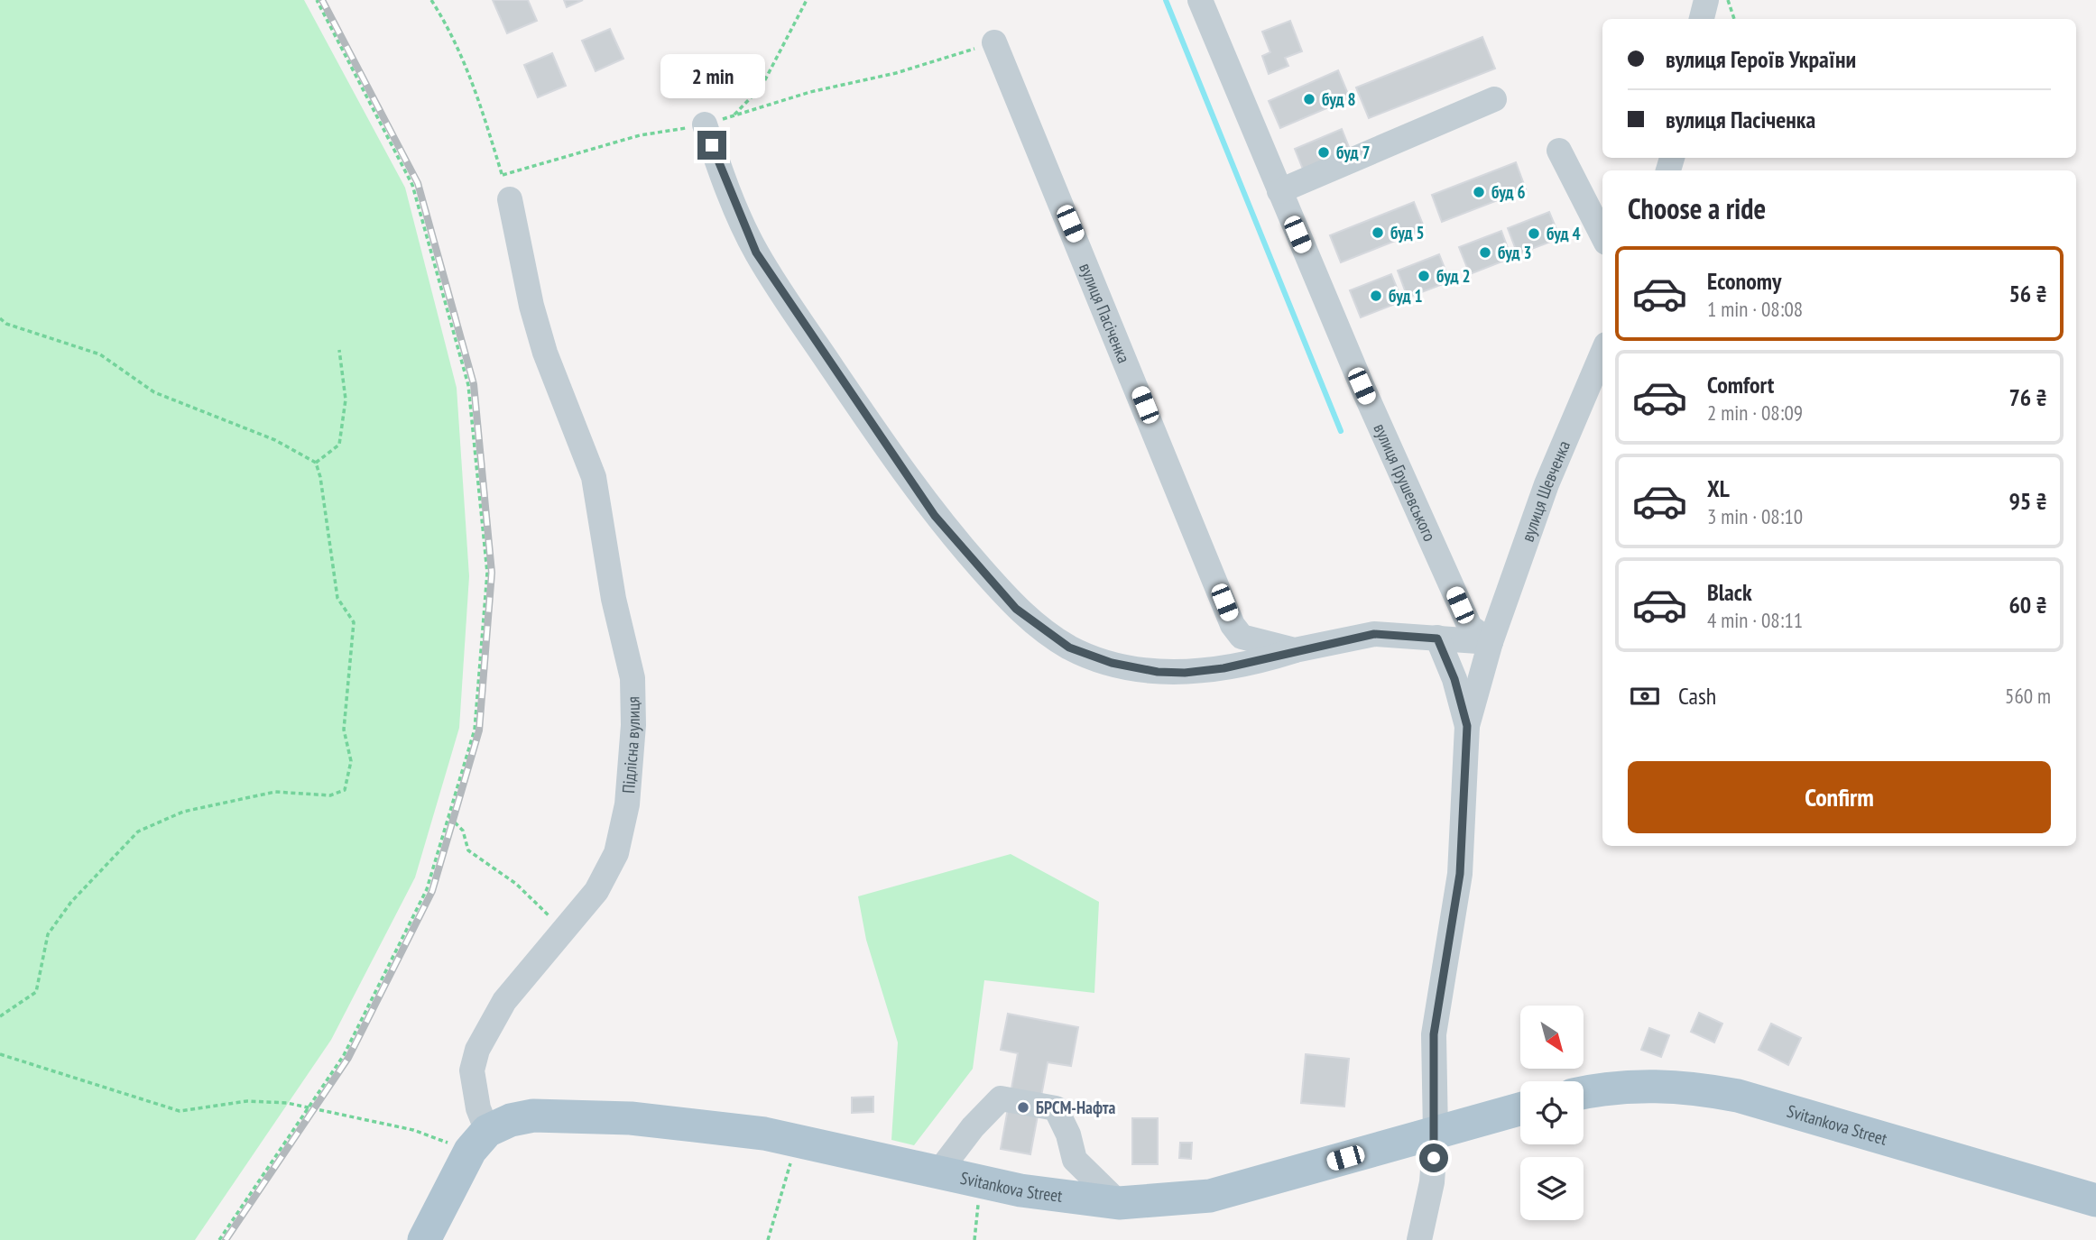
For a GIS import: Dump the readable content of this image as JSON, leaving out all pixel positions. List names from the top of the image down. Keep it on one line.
{"streets":{"main road":["Svitankova Street"],"street":["вулиця Пасіченка","вулиця Грушевського","вулиця Шевченка","Підлісна вулиця"]},"crossings":[["вулиця Пасіченка","вулиця Грушевського"],["вулиця Пасіченка","вулиця Шевченка"],["вулиця Грушевського","вулиця Шевченка"],["Підлісна вулиця","Svitankova Street"]],"places":["буд 8","буд 7","буд 6","буд 5","буд 4","буд 3","буд 2","буд 1","БРСМ-Нафта"],"north":"bottom right","page":{"banner":["вулиця Героїв України","вулиця Пасіченка"],"bubble":"2 min","heading":"Choose a ride","list":[{"name":"Economy","note":"1 min · 08:08","value":"56 ₴"},{"name":"Comfort","note":"2 min · 08:09","value":"76 ₴"},{"name":"XL","note":"3 min · 08:10","value":"95 ₴"},{"name":"Black","note":"4 min · 08:11","value":"60 ₴"}],"pay":["Cash","560 m"],"buttons":"Confirm"}}
